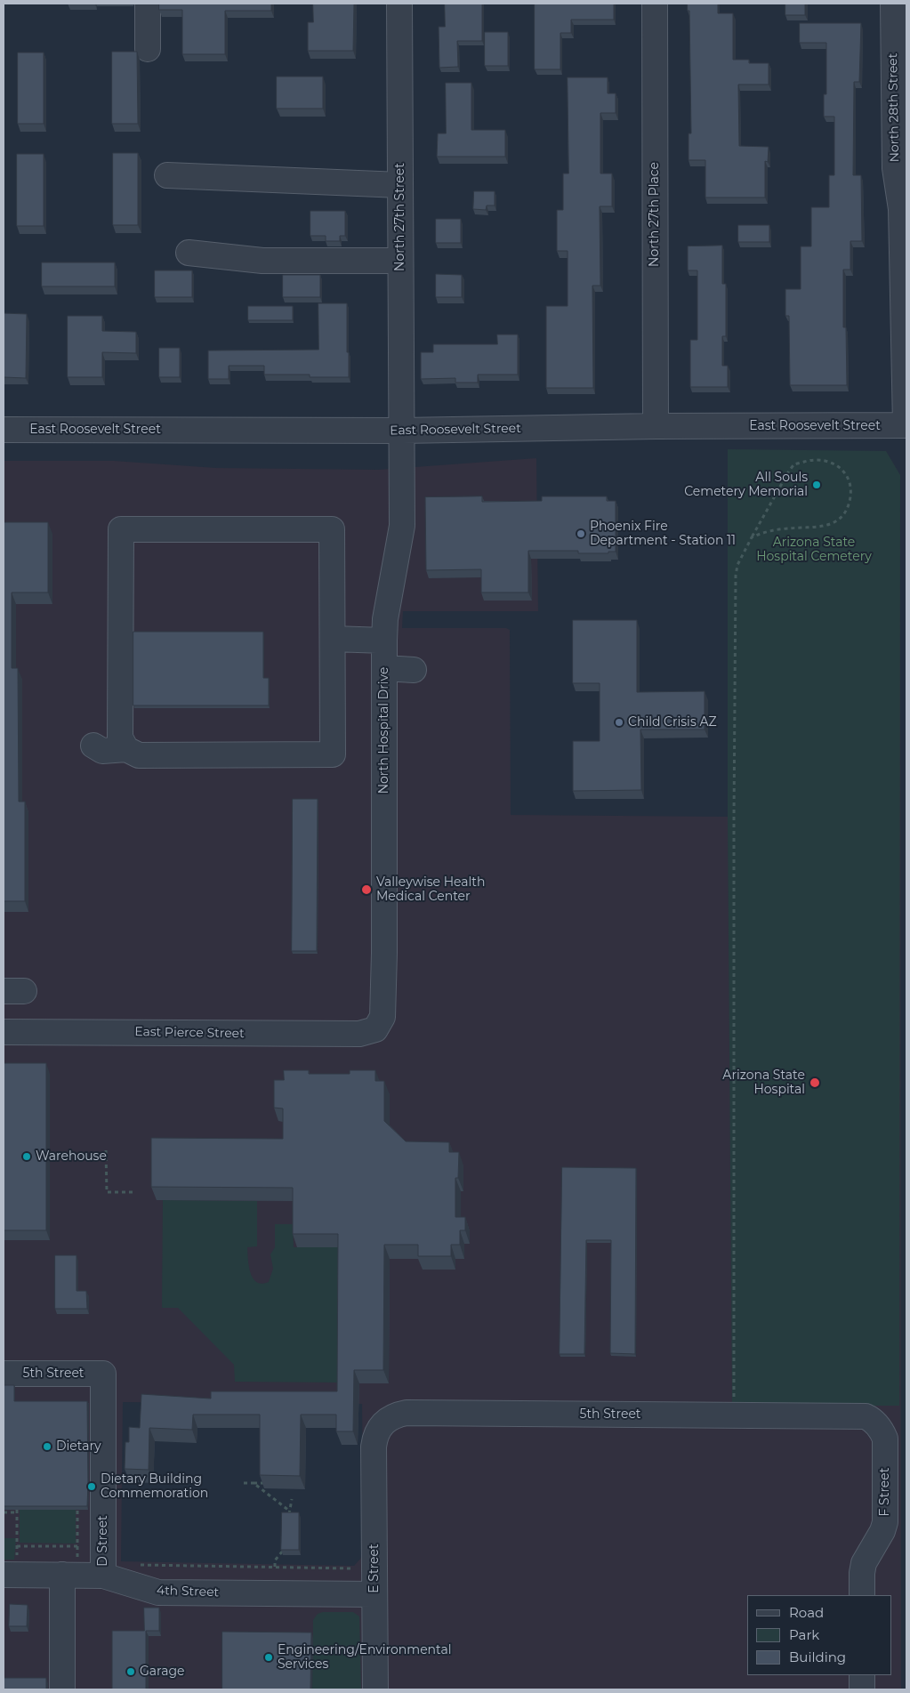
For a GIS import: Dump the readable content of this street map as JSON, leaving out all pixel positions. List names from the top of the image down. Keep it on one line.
{"streets":{"street":["North 28th Street","North 27th Place","North 27th Street","East Roosevelt Street","North Hospital Drive","East Pierce Street","5th Street","F Street","D Street","E Street","4th Street"]},"crossings":[["North 28th Street","East Roosevelt Street"],["North 27th Place","East Roosevelt Street"],["North 27th Street","East Roosevelt Street"],["North 27th Street","North Hospital Drive"],["East Roosevelt Street","North Hospital Drive"],["North Hospital Drive","East Pierce Street"],["5th Street","F Street"],["5th Street","D Street"],["5th Street","E Street"],["D Street","4th Street"],["E Street","4th Street"]],"parks":["Arizona State Hospital Cemetery"],"places":["All Souls Cemetery Memorial","Phoenix Fire Department - Station 11","Child Crisis AZ","Valleywise Health Medical Center","Arizona State Hospital","Warehouse","Dietary","Dietary Building Commemoration","Engineering/Environmental Services","Garage"],"legend":["Road","Park","Building"]}
